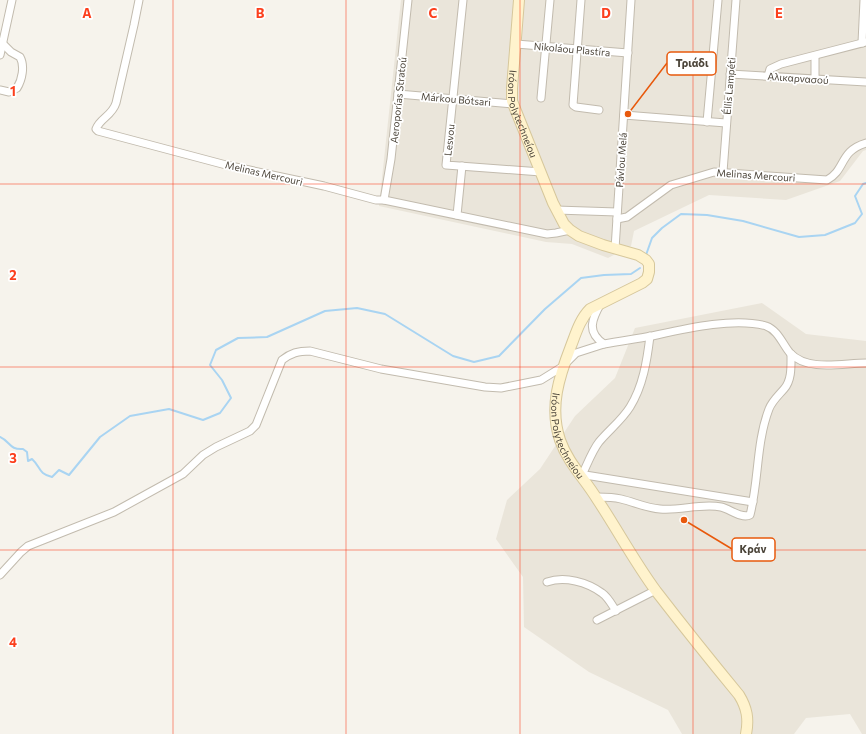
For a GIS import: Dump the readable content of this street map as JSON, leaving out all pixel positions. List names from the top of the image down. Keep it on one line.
{"streets":{"street":["Nikoláou Plastíra","Αλικαρνασού","Éllis Lampéti","Márkou Bótsari","Aeroporías Stratoú","Iróon Polytechneíou","Lesvou","Pávlou Melá","Melinas Mercouri"]},"crossings":[["Nikoláou Plastíra","Iróon Polytechneíou"],["Nikoláou Plastíra","Pávlou Melá"],["Αλικαρνασού","Éllis Lampéti"],["Éllis Lampéti","Melinas Mercouri"],["Márkou Bótsari","Aeroporías Stratoú"],["Márkou Bótsari","Iróon Polytechneíou"],["Márkou Bótsari","Lesvou"],["Aeroporías Stratoú","Melinas Mercouri"],["Iróon Polytechneíou","Pávlou Melá"],["Iróon Polytechneíou","Melinas Mercouri"],["Lesvou","Melinas Mercouri"],["Pávlou Melá","Melinas Mercouri"]],"places":["Τριάδι","Κράν"],"grid":{"columns":["A","B","C","D","E"],"rows":["1","2","3","4"]}}
